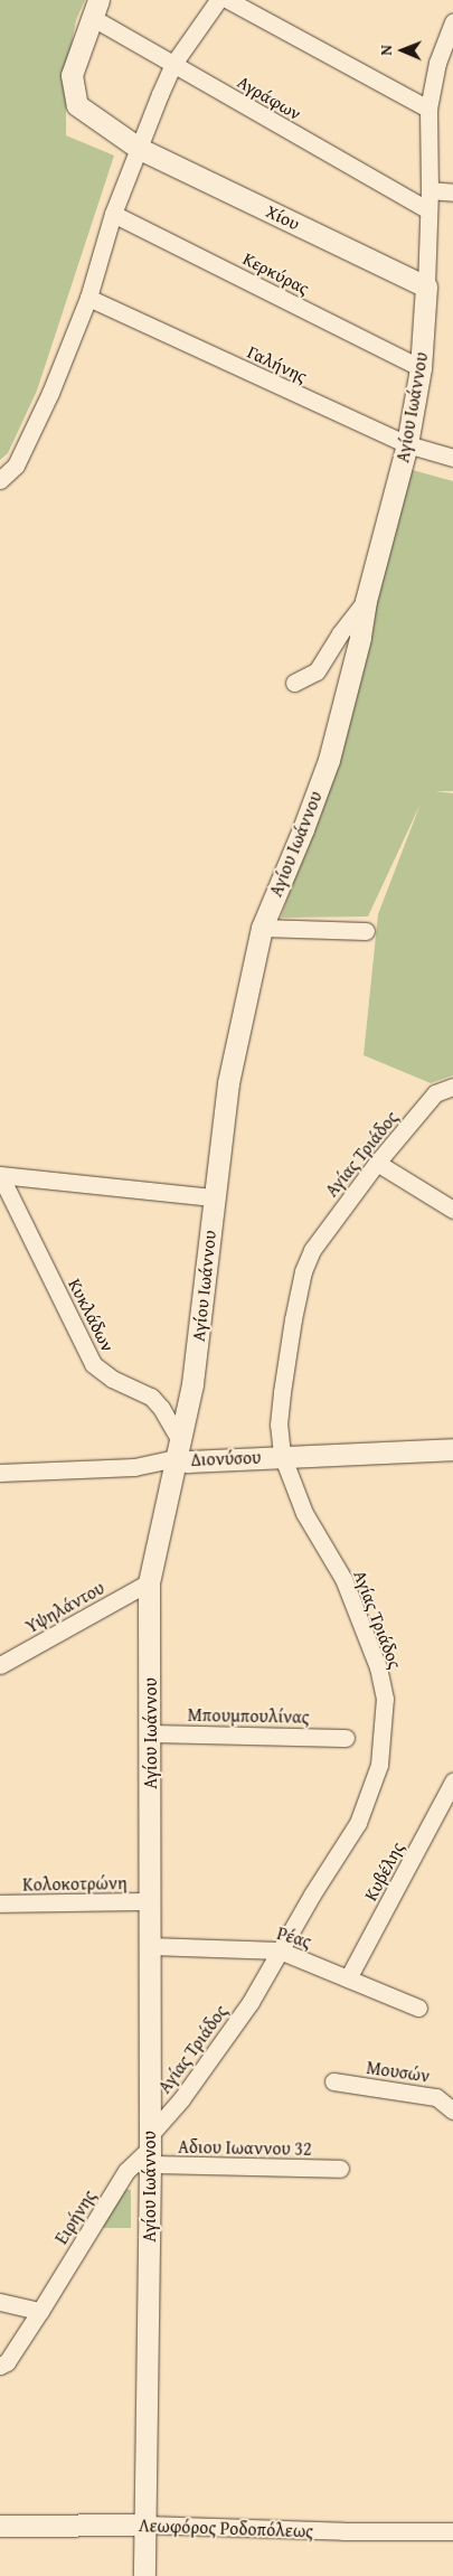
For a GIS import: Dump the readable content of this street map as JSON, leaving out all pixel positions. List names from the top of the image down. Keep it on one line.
{"streets":{"street":["Αγράφων","Χίου","Κερκύρας","Γαλήνης","Αγίου Ιωάννου","Αγίας Τριάδος","Κυκλάδων","Διονύσου","Υψηλάντου","Μπουμπουλίνας","Κυβέλης","Κολοκοτρώνη","Ρέας","Μουσών","Αδιου Ιωαννου 32","Ειρήνης","Λεωφόρος Ροδοπόλεως"]},"crossings":[["Αγράφων","Χίου"],["Αγράφων","Αγίου Ιωάννου"],["Χίου","Αγίου Ιωάννου"],["Κερκύρας","Αγίου Ιωάννου"],["Γαλήνης","Αγίου Ιωάννου"],["Αγίου Ιωάννου","Αγίας Τριάδος"],["Αγίου Ιωάννου","Κυκλάδων"],["Αγίου Ιωάννου","Διονύσου"],["Αγίου Ιωάννου","Υψηλάντου"],["Αγίου Ιωάννου","Μπουμπουλίνας"],["Αγίου Ιωάννου","Κολοκοτρώνη"],["Αγίου Ιωάννου","Ρέας"],["Αγίου Ιωάννου","Αδιου Ιωαννου 32"],["Αγίου Ιωάννου","Ειρήνης"],["Αγίου Ιωάννου","Λεωφόρος Ροδοπόλεως"],["Αγίας Τριάδος","Διονύσου"],["Αγίας Τριάδος","Ρέας"],["Αγίας Τριάδος","Αδιου Ιωαννου 32"],["Αγίας Τριάδος","Ειρήνης"],["Κυκλάδων","Διονύσου"],["Κυβέλης","Ρέας"],["Αδιου Ιωαννου 32","Ειρήνης"]],"north":"left"}
